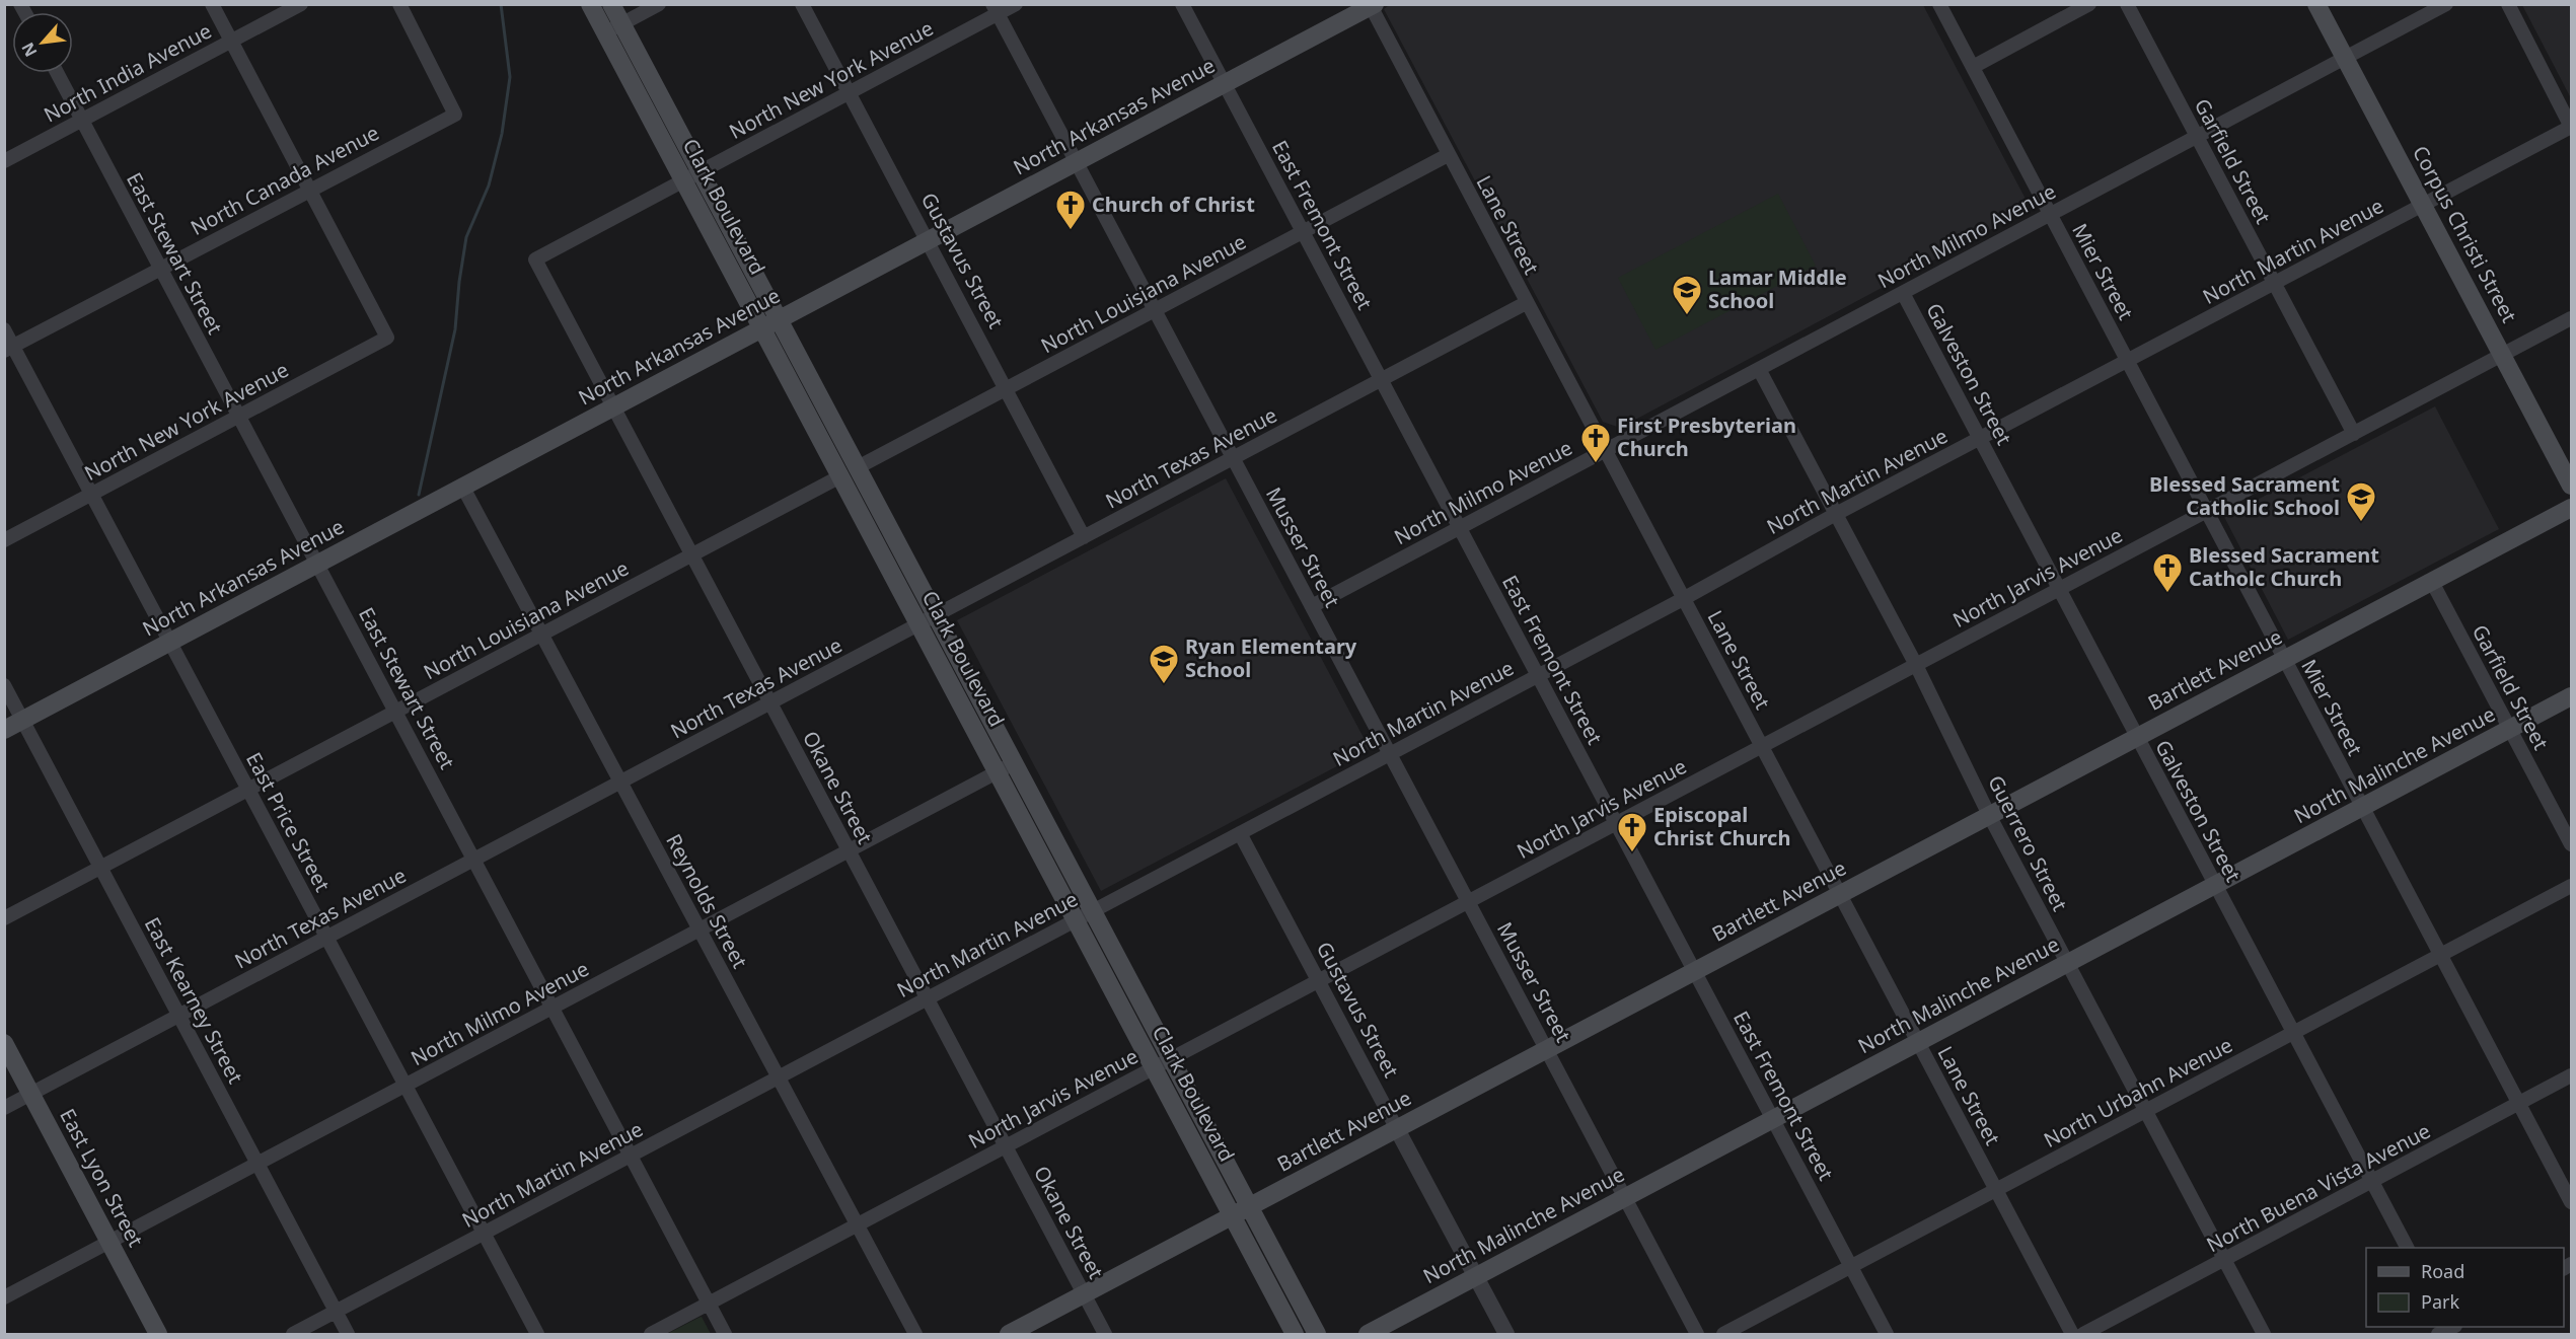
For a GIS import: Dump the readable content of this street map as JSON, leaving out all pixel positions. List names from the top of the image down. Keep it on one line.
{"streets":{"main road":["North Arkansas Avenue","Clark Boulevard","Corpus Christi Street","Bartlett Avenue","North Malinche Avenue","East Lyon Street"],"street":["North India Avenue","North New York Avenue","Garfield Street","North Canada Avenue","East Fremont Street","Lane Street","North Milmo Avenue","North Martin Avenue","East Stewart Street","Gustavus Street","Mier Street","North Louisiana Avenue","Galveston Street","North Texas Avenue","Musser Street","North Jarvis Avenue","Okane Street","East Price Street","Guerrero Street","Reynolds Street","East Kearney Street","North Urbahn Avenue","North Buena Vista Avenue"]},"crossings":[["North India Avenue","East Stewart Street"],["North New York Avenue","North Canada Avenue"],["North New York Avenue","Clark Boulevard"],["North New York Avenue","East Stewart Street"],["North New York Avenue","Gustavus Street"],["North New York Avenue","Musser Street"],["North New York Avenue","Okane Street"],["North New York Avenue","East Price Street"],["North Arkansas Avenue","Clark Boulevard"],["North Arkansas Avenue","East Fremont Street"],["North Arkansas Avenue","Lane Street"],["North Arkansas Avenue","East Stewart Street"],["North Arkansas Avenue","Gustavus Street"],["North Arkansas Avenue","Musser Street"],["North Arkansas Avenue","Okane Street"],["North Arkansas Avenue","East Price Street"],["North Arkansas Avenue","Reynolds Street"],["North Arkansas Avenue","East Kearney Street"],["Garfield Street","North Milmo Avenue"],["Garfield Street","North Martin Avenue"],["Garfield Street","North Jarvis Avenue"],["Garfield Street","Bartlett Avenue"],["Garfield Street","North Malinche Avenue"],["North Canada Avenue","East Stewart Street"],["North Canada Avenue","East Price Street"],["Clark Boulevard","North Milmo Avenue"],["Clark Boulevard","North Martin Avenue"],["Clark Boulevard","North Louisiana Avenue"],["Clark Boulevard","North Texas Avenue"],["Clark Boulevard","North Jarvis Avenue"],["Clark Boulevard","Bartlett Avenue"],["East Fremont Street","North Milmo Avenue"],["East Fremont Street","North Martin Avenue"],["East Fremont Street","North Louisiana Avenue"],["East Fremont Street","North Texas Avenue"],["East Fremont Street","North Jarvis Avenue"],["East Fremont Street","Bartlett Avenue"],["East Fremont Street","North Malinche Avenue"],["East Fremont Street","North Urbahn Avenue"],["Lane Street","North Milmo Avenue"],["Lane Street","North Martin Avenue"],["Lane Street","North Louisiana Avenue"],["Lane Street","North Texas Avenue"],["Lane Street","North Jarvis Avenue"],["Lane Street","Bartlett Avenue"],["Lane Street","North Malinche Avenue"],["Lane Street","North Urbahn Avenue"],["Corpus Christi Street","North Milmo Avenue"],["Corpus Christi Street","North Martin Avenue"],["Corpus Christi Street","North Jarvis Avenue"],["North Milmo Avenue","East Stewart Street"],["North Milmo Avenue","Mier Street"],["North Milmo Avenue","Galveston Street"],["North Milmo Avenue","Musser Street"],["North Milmo Avenue","Okane Street"],["North Milmo Avenue","East Price Street"],["North Milmo Avenue","Guerrero Street"],["North Milmo Avenue","Reynolds Street"],["North Milmo Avenue","East Kearney Street"],["North Milmo Avenue","East Lyon Street"],["North Martin Avenue","East Stewart Street"],["North Martin Avenue","Gustavus Street"],["North Martin Avenue","Mier Street"],["North Martin Avenue","Galveston Street"],["North Martin Avenue","Musser Street"],["North Martin Avenue","Okane Street"],["North Martin Avenue","East Price Street"],["North Martin Avenue","Guerrero Street"],["North Martin Avenue","Reynolds Street"],["North Martin Avenue","East Kearney Street"],["East Stewart Street","North Louisiana Avenue"],["East Stewart Street","North Texas Avenue"],["East Stewart Street","North Jarvis Avenue"],["Gustavus Street","North Louisiana Avenue"],["Gustavus Street","North Texas Avenue"],["Gustavus Street","North Jarvis Avenue"],["Gustavus Street","Bartlett Avenue"],["Gustavus Street","North Malinche Avenue"],["Mier Street","North Jarvis Avenue"],["Mier Street","Bartlett Avenue"],["Mier Street","North Malinche Avenue"],["Mier Street","North Urbahn Avenue"],["Mier Street","North Buena Vista Avenue"],["North Louisiana Avenue","Musser Street"],["North Louisiana Avenue","Okane Street"],["North Louisiana Avenue","East Price Street"],["North Louisiana Avenue","Reynolds Street"],["North Louisiana Avenue","East Kearney Street"],["Galveston Street","North Jarvis Avenue"],["Galveston Street","Bartlett Avenue"],["Galveston Street","North Malinche Avenue"],["Galveston Street","North Urbahn Avenue"],["Galveston Street","North Buena Vista Avenue"],["North Texas Avenue","Musser Street"],["North Texas Avenue","Okane Street"],["North Texas Avenue","East Price Street"],["North Texas Avenue","Reynolds Street"],["North Texas Avenue","East Kearney Street"],["North Texas Avenue","East Lyon Street"],["Musser Street","North Jarvis Avenue"],["Musser Street","Bartlett Avenue"],["Musser Street","North Malinche Avenue"],["North Jarvis Avenue","Okane Street"],["North Jarvis Avenue","Guerrero Street"],["North Jarvis Avenue","Reynolds Street"],["Bartlett Avenue","Okane Street"],["Bartlett Avenue","Guerrero Street"],["North Malinche Avenue","Guerrero Street"],["Guerrero Street","North Urbahn Avenue"],["Guerrero Street","North Buena Vista Avenue"]],"places":{"church":["Church of Christ","First Presbyterian Church","Blessed Sacrament Catholc Church","Episcopal Christ Church"],"school or university":["Lamar Middle School","Blessed Sacrament Catholic School","Ryan Elementary School"]},"legend":["Road","Park"],"north":"bottom left"}
